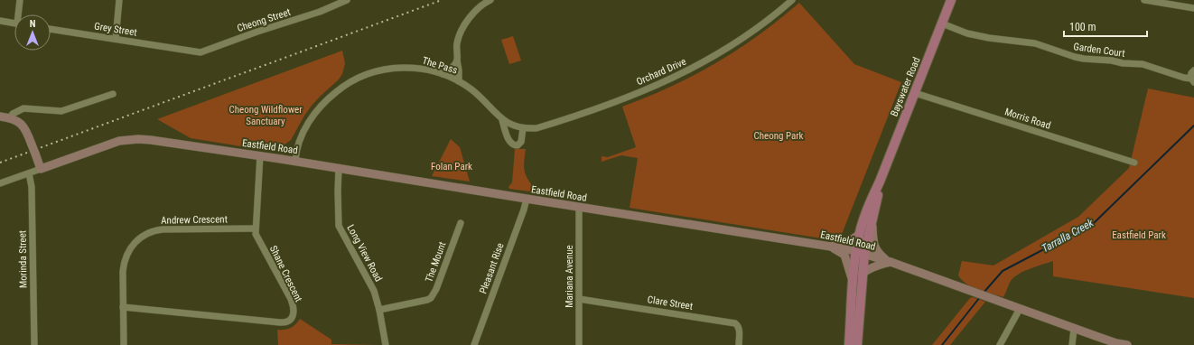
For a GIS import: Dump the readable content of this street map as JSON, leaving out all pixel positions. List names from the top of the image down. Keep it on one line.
{"streets":{"main road":["Bayswater Road","Eastfield Road"],"street":["Cheong Street","Grey Street","Garden Court","The Pass","Orchard Drive","Morris Road","Andrew Crescent","Long View Road","Morinda Street","The Mount","Pleasant Rise","Shane Crescent","Mariana Avenue","Clare Street"]},"crossings":[["Cheong Street","Grey Street"],["Garden Court","Bayswater Road"],["The Pass","Orchard Drive"],["The Pass","Eastfield Road"],["Bayswater Road","Morris Road"],["Bayswater Road","Eastfield Road"],["Eastfield Road","Long View Road"],["Eastfield Road","Pleasant Rise"],["Eastfield Road","Shane Crescent"],["Eastfield Road","Mariana Avenue"],["Andrew Crescent","Shane Crescent"],["Long View Road","The Mount"],["Mariana Avenue","Clare Street"]],"water":["Tarralla Creek"],"parks":["Cheong Wildflower Sanctuary","Cheong Park","Folan Park","Eastfield Park"],"scale_bar":"100 m","north":"top"}
